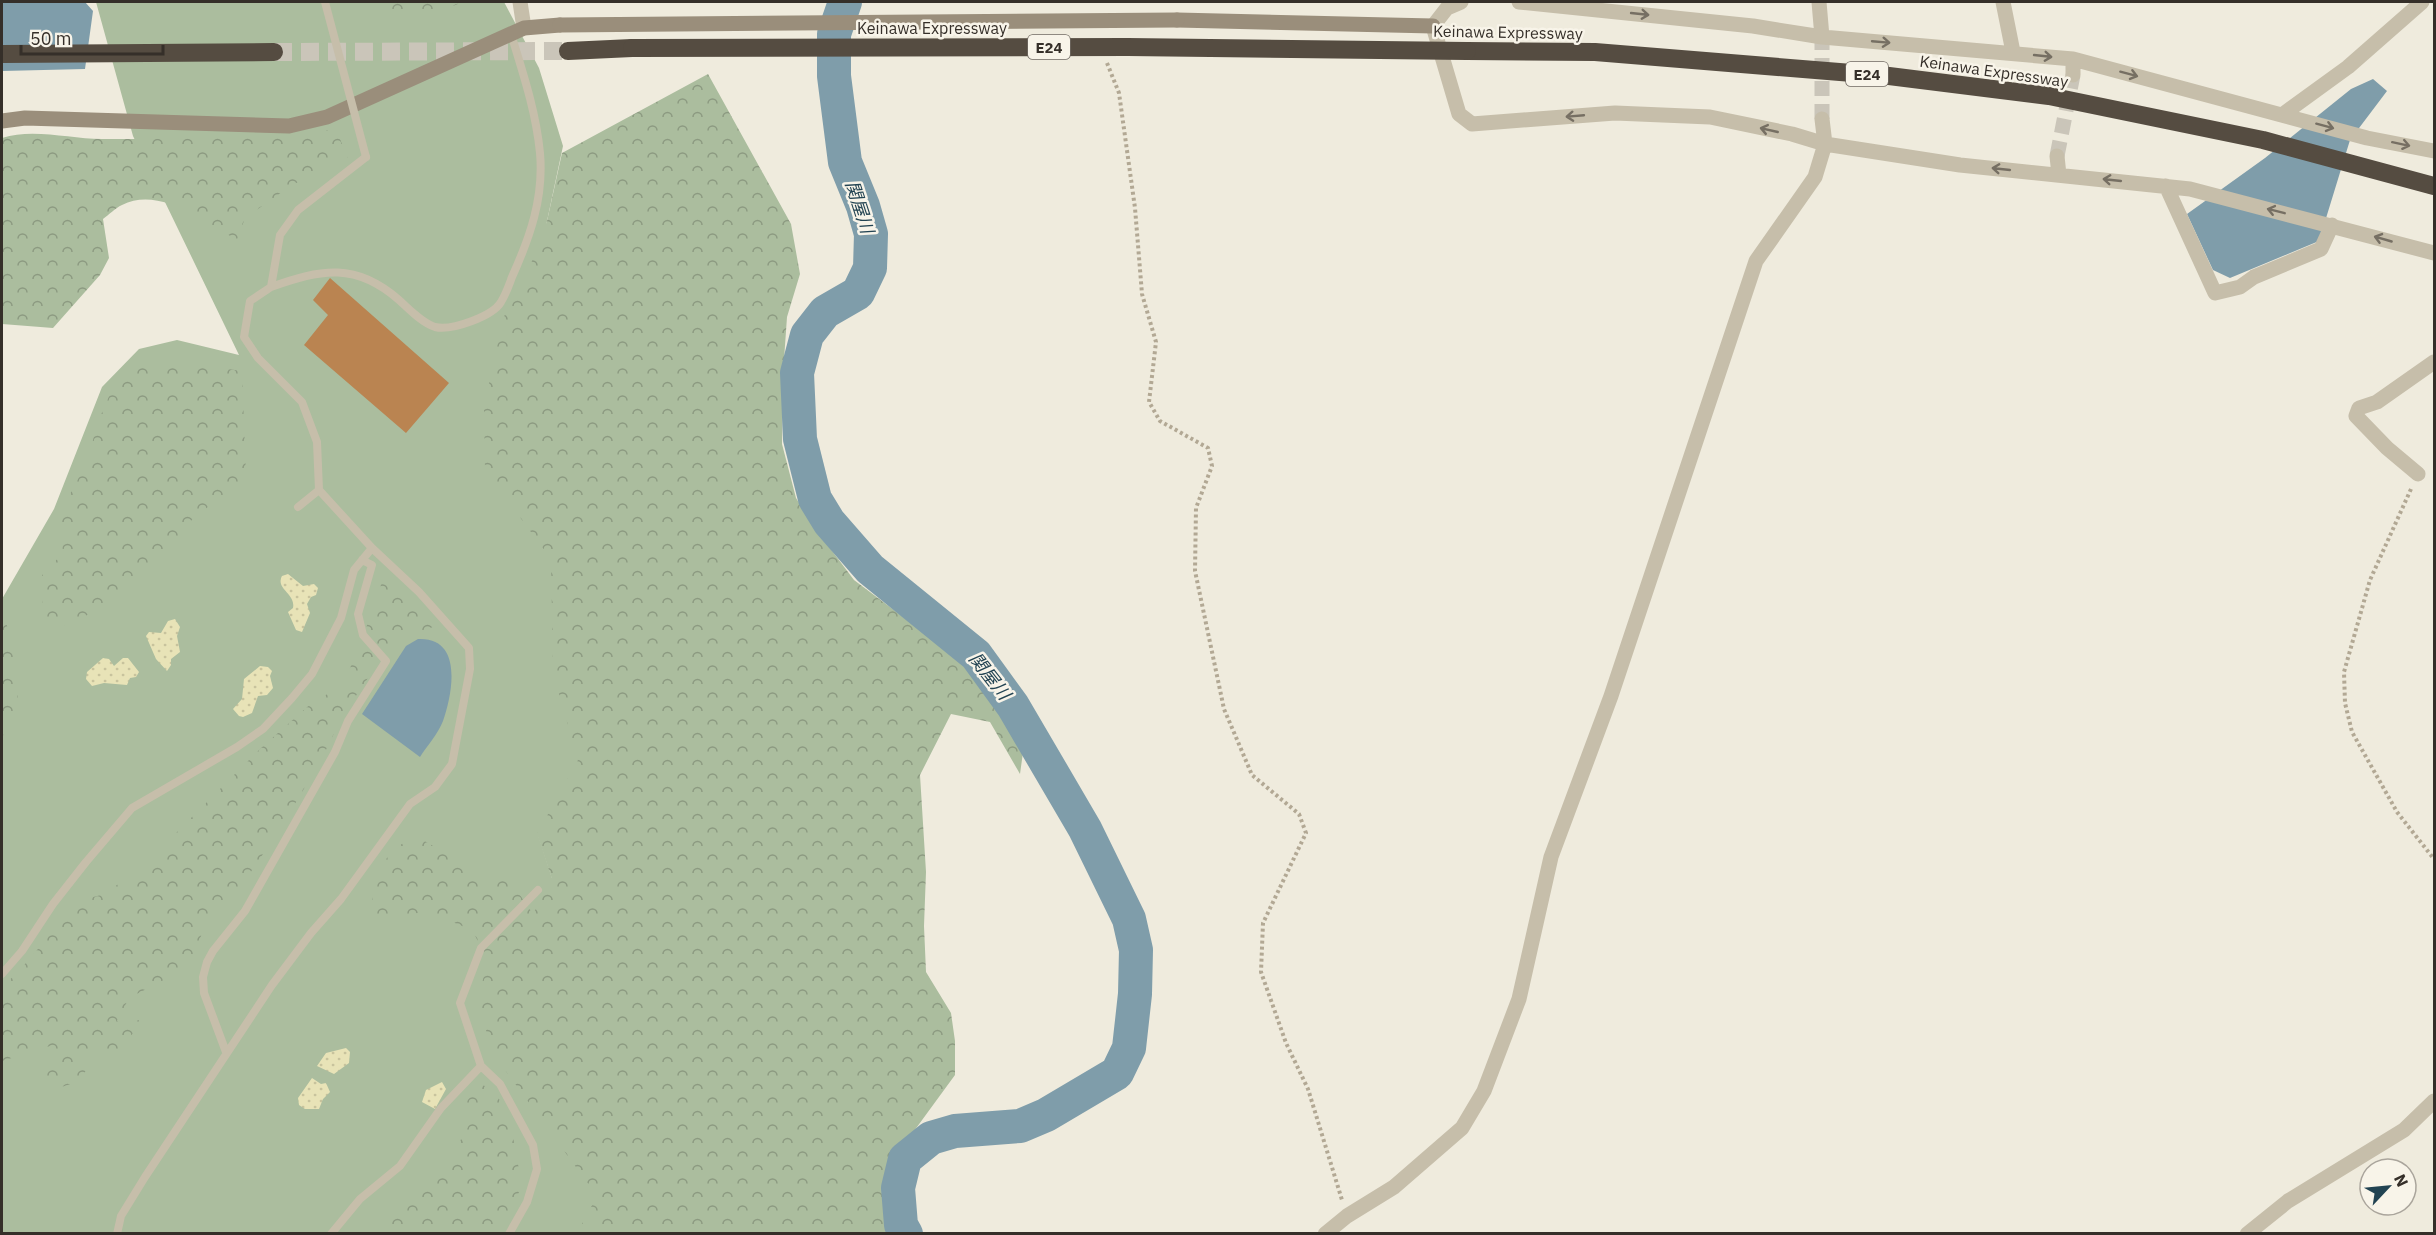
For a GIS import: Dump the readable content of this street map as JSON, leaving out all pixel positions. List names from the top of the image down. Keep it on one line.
{"streets":{"highway":["Keinawa Expressway","E24"]},"water":["関屋川"],"scale_bar":"50 m","north":"top right"}
